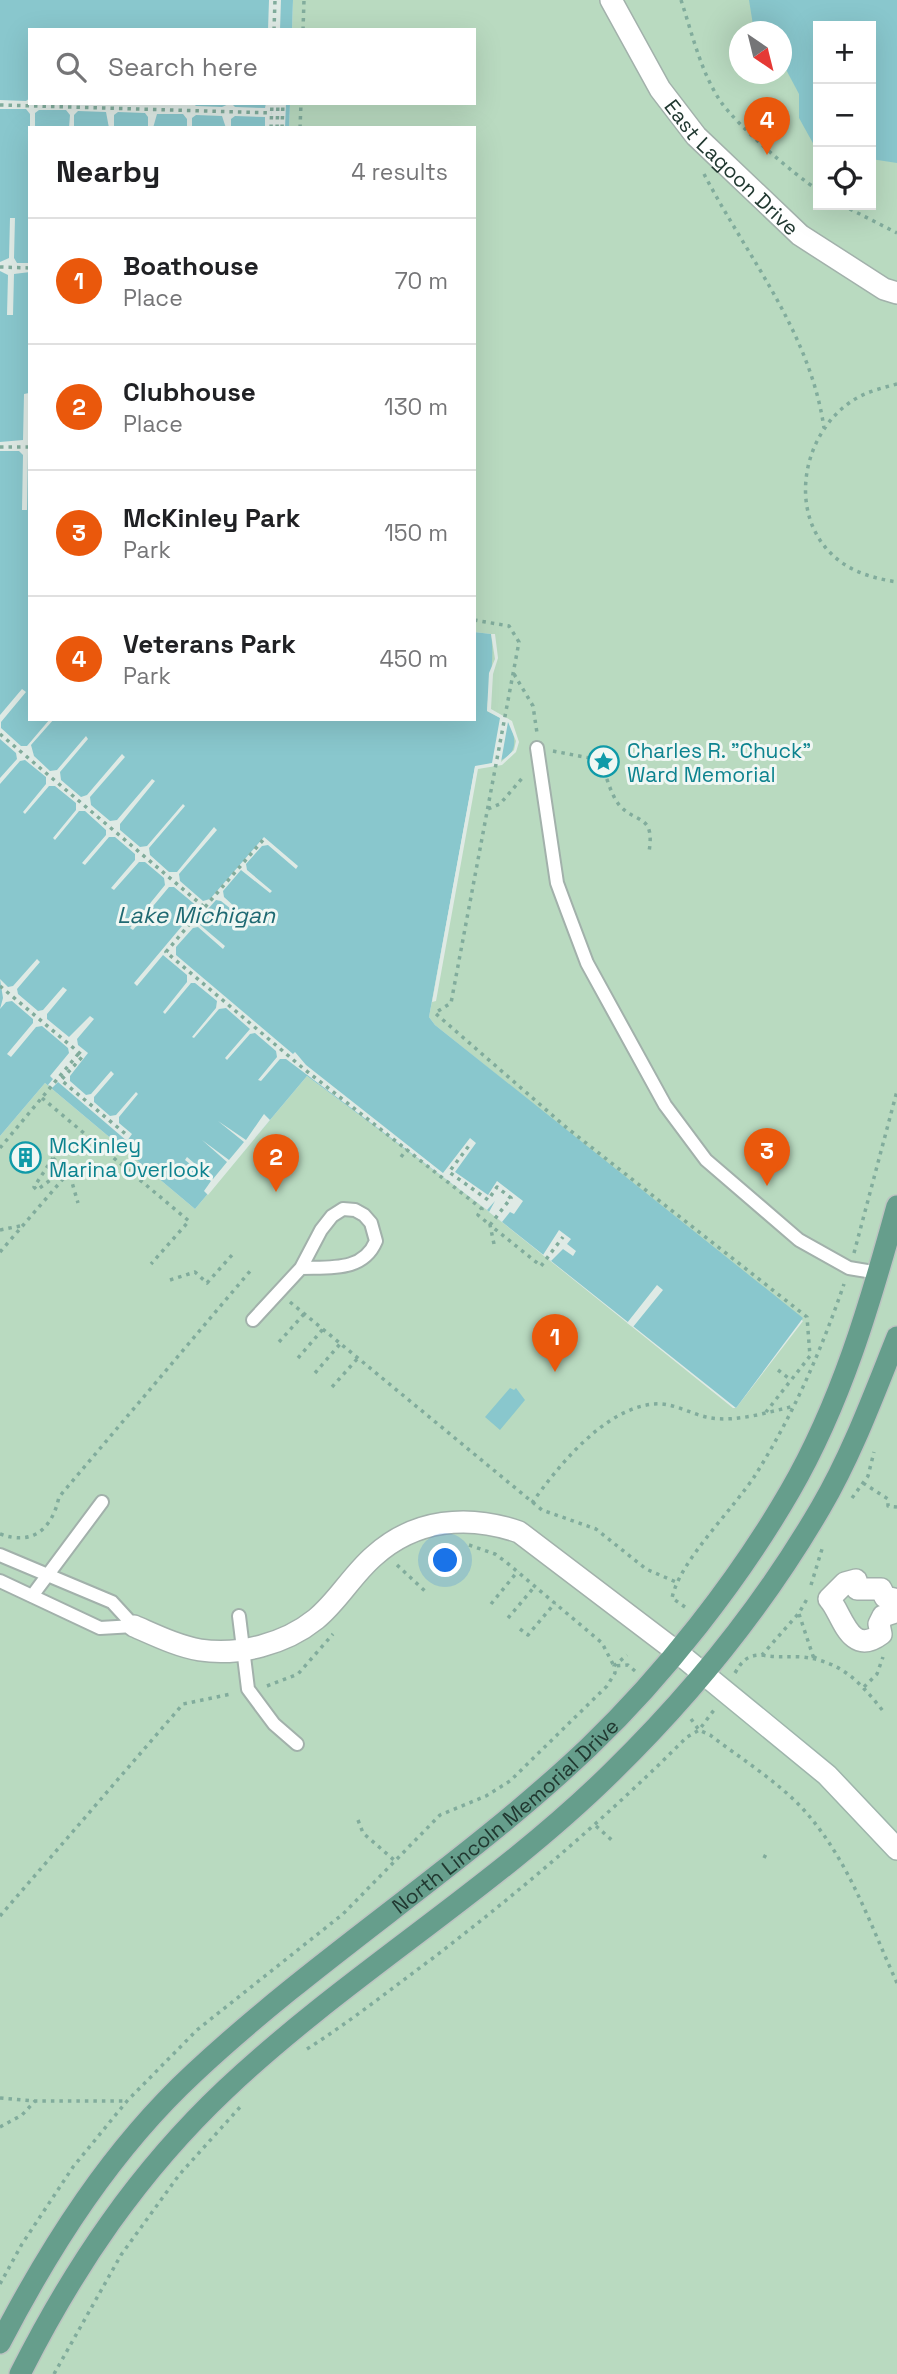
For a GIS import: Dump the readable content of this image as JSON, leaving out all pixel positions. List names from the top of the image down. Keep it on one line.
{"streets":{"main road":["North Lincoln Memorial Drive"],"street":["East Lagoon Drive"]},"water":["Lake Michigan"],"places":{"place":["Charles R. \"Chuck\" Ward Memorial"],"building":["McKinley Marina Overlook"]},"north":"bottom right","page":{"map_buttons":["+","−"],"search":"Search here","pins":["4","3","2","1"],"heading":["Nearby","4 results"],"list":[{"mark":"1","name":"Boathouse","note":"Place","value":"70 m"},{"mark":"2","name":"Clubhouse","note":"Place","value":"130 m"},{"mark":"3","name":"McKinley Park","note":"Park","value":"150 m"},{"mark":"4","name":"Veterans Park","note":"Park","value":"450 m"}]}}
